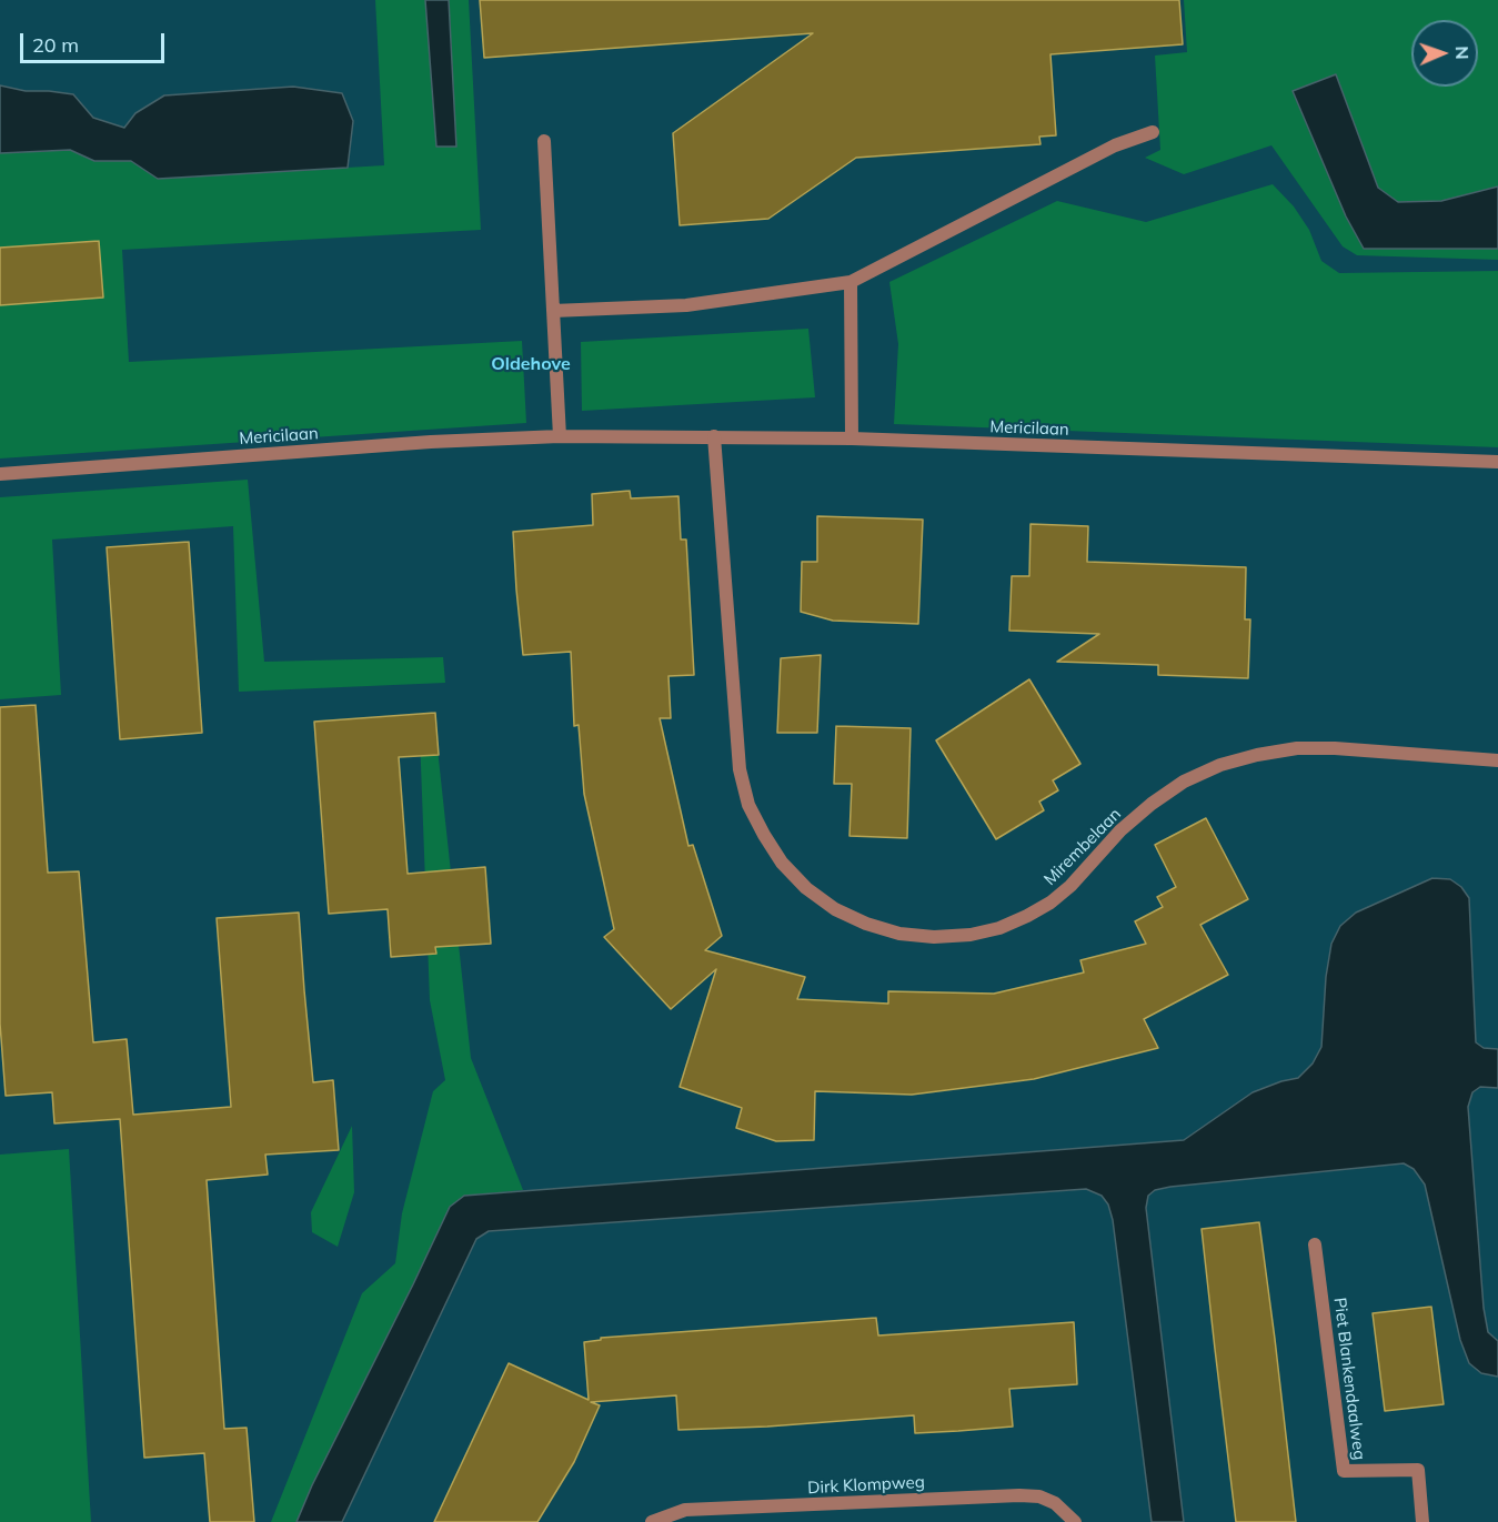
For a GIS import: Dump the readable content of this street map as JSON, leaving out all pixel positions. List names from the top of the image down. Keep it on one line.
{"streets":{"street":["Mericilaan","Mirembelaan","Piet Blankendaalweg","Dirk Klompweg"]},"crossings":[["Mericilaan","Mirembelaan"]],"districts":["Oldehove"],"scale_bar":"20 m","north":"right"}
